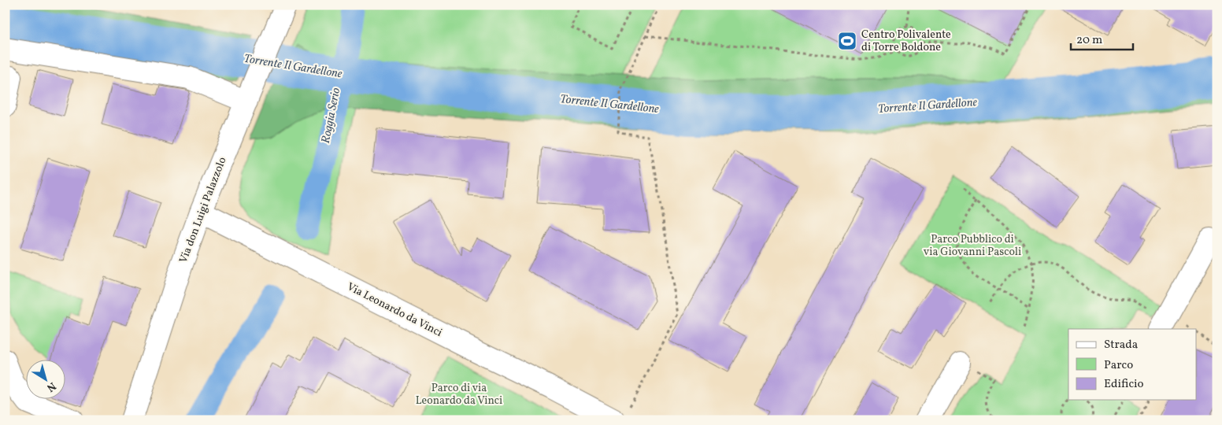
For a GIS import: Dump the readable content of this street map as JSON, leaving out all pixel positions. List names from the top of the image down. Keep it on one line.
{"streets":{"street":["Via don Luigi Palazzolo","Via Leonardo da Vinci"]},"crossings":[["Via don Luigi Palazzolo","Via Leonardo da Vinci"]],"water":["Torrente Il Gardellone","Roggia Serio"],"parks":["Parco Pubblico di via Giovanni Pascoli","Parco di via Leonardo da Vinci"],"places":{"sports":["Centro Polivalente di Torre Boldone"]},"legend":["Strada","Parco","Edificio"],"scale_bar":"20 m","north":"bottom right"}
